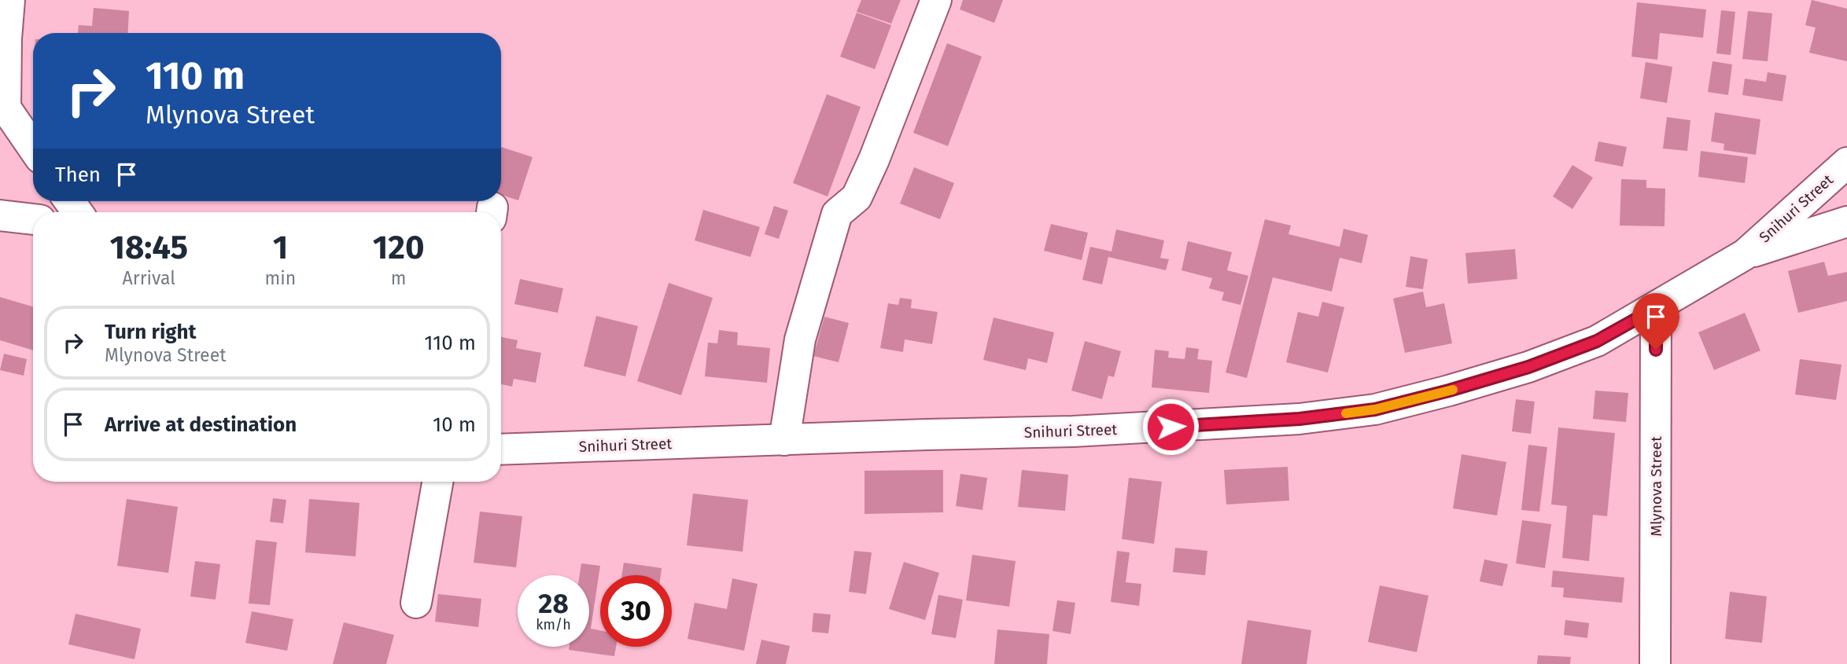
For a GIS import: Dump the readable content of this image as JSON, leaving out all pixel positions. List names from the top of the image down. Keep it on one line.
{"streets":{"street":["Snihuri Street","Mlynova Street"]},"crossings":[["Snihuri Street","Mlynova Street"]],"page":{"turn":["110 m","Mlynova Street"],"then":"Then","eta":["18:45","Arrival","1","min","120","m"],"list":[{"name":"Turn right","note":"Mlynova Street","value":"110 m"},{"name":"Arrive at destination","value":"10 m"}],"speed":"28 km/h","limit":"30"}}
